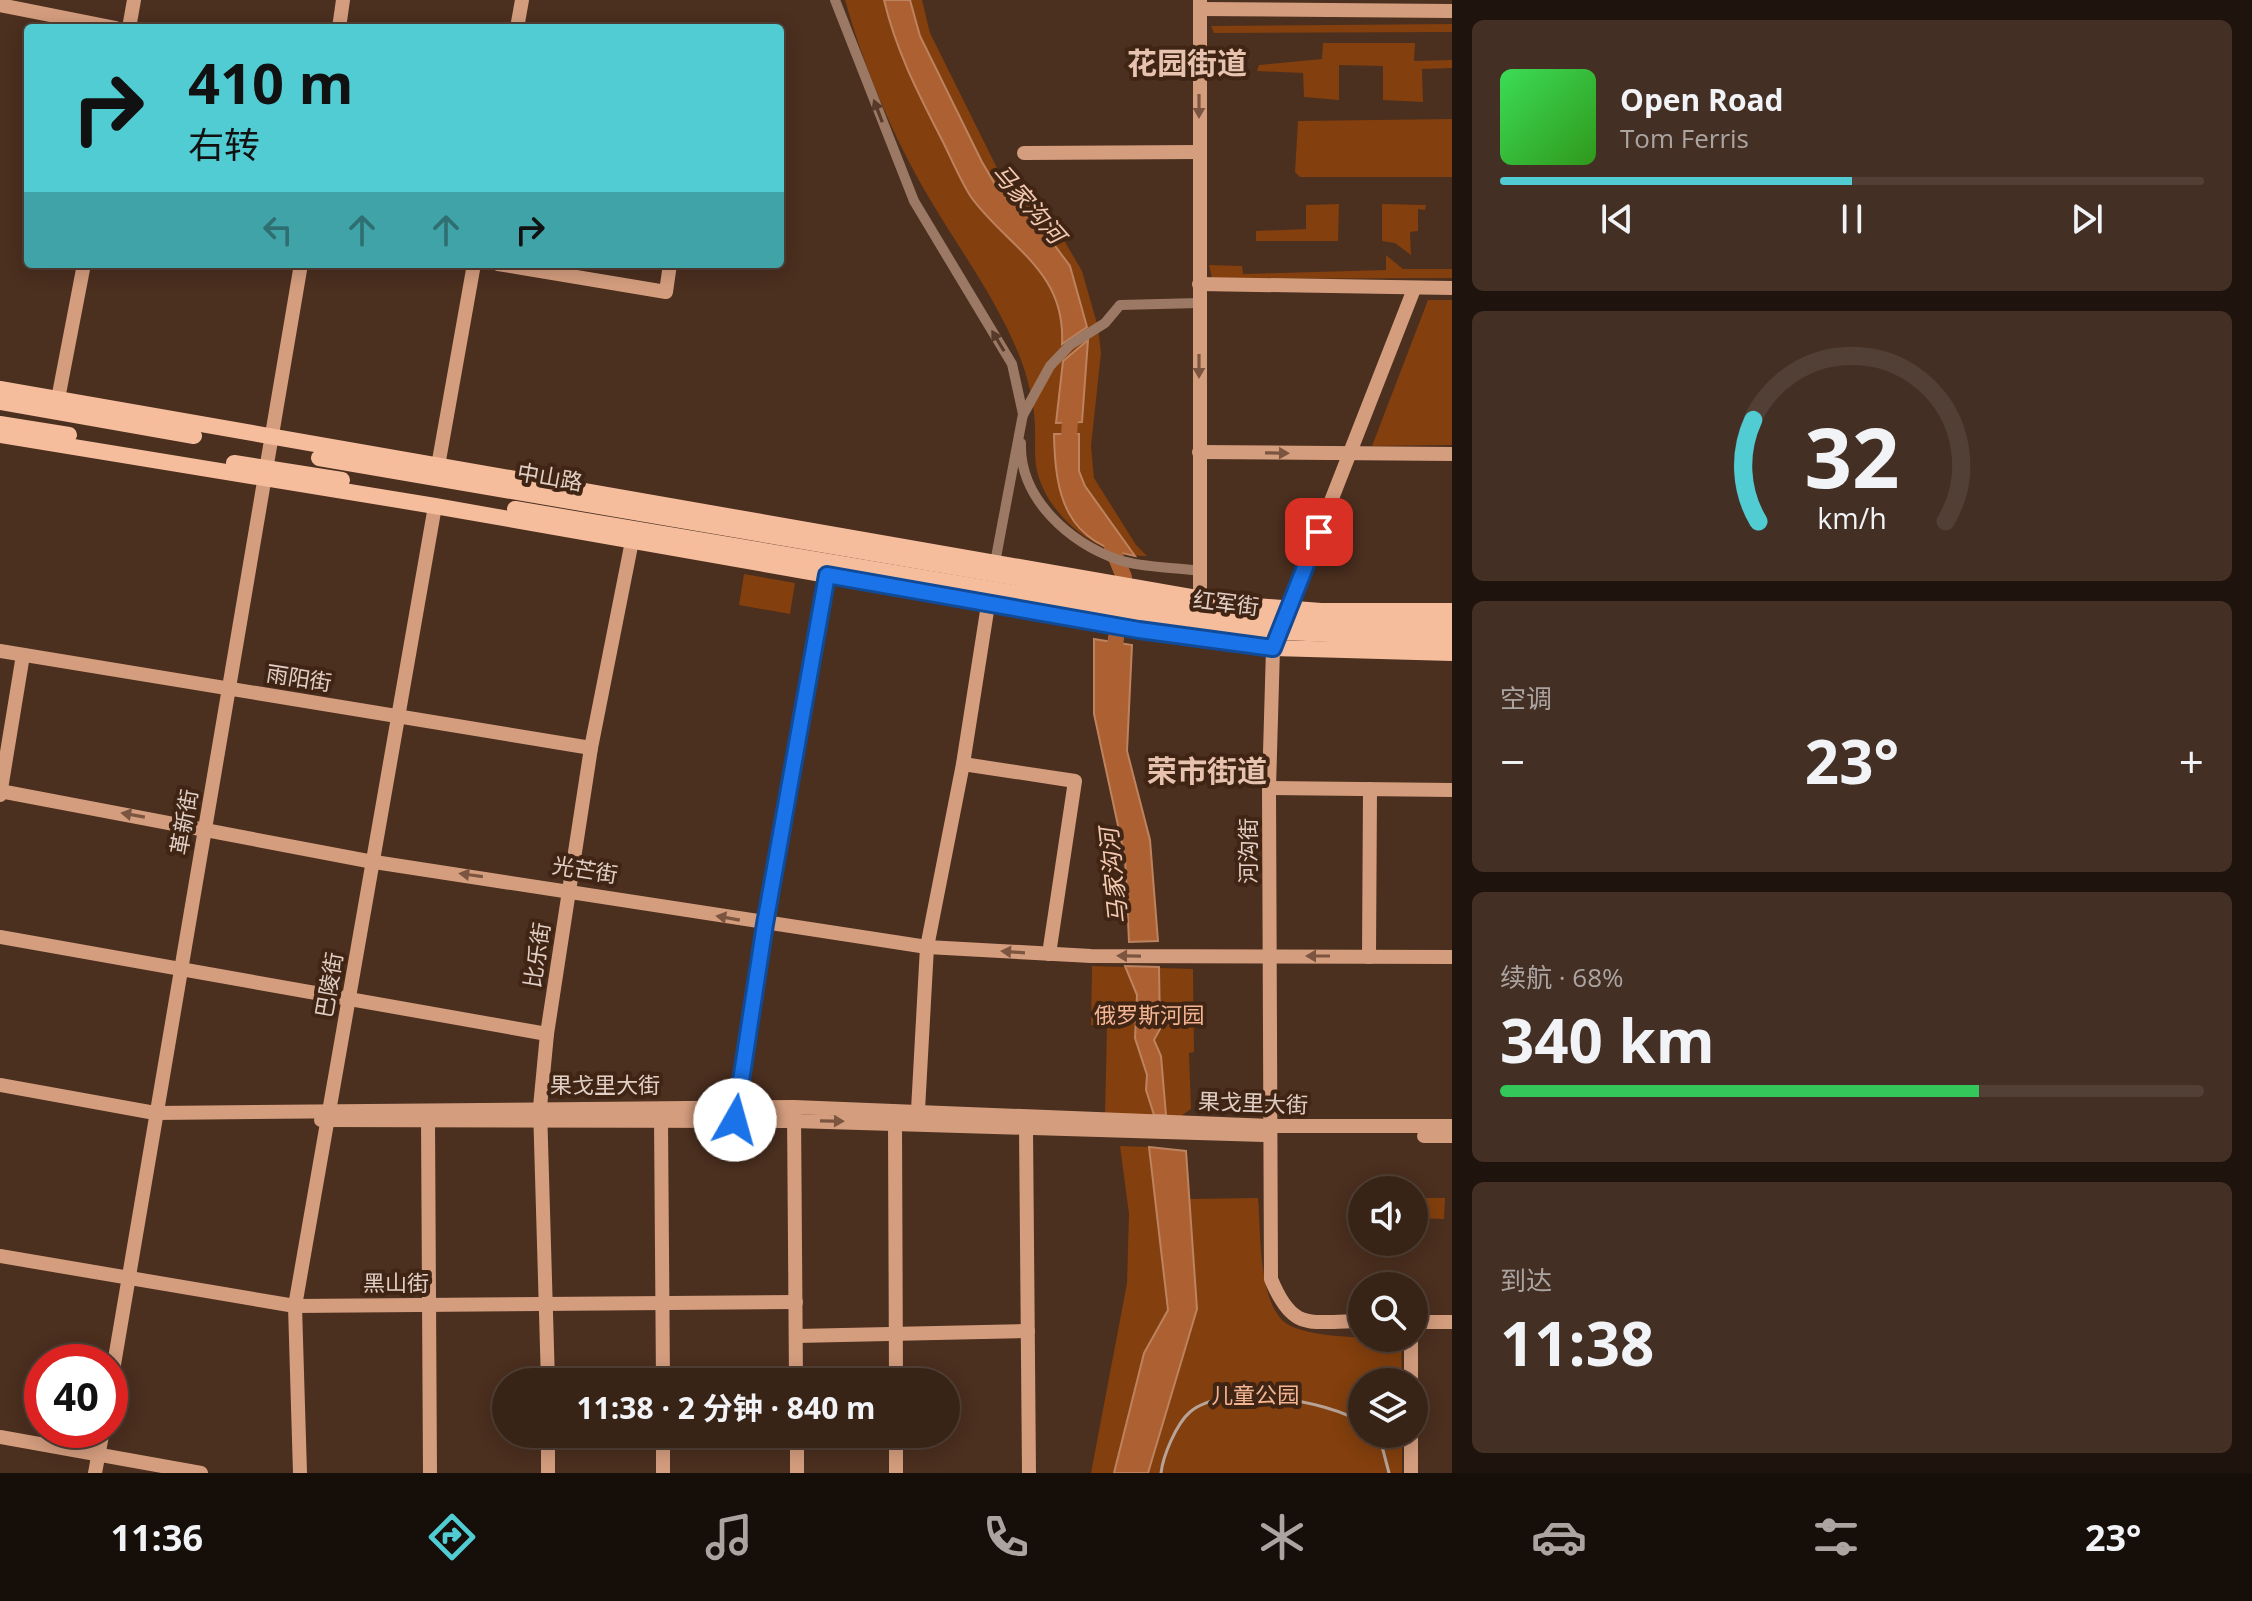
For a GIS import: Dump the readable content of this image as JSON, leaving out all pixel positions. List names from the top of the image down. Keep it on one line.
{"streets":{"main road":["中山路","红军街"],"street":["雨阳街","革新街","河沟街","光芒街","比乐街","巴陵街","果戈里大街","黑山街"]},"crossings":[["中山路","红军街"],["中山路","革新街"],["红军街","河沟街"],["雨阳街","革新街"],["雨阳街","比乐街"],["雨阳街","巴陵街"],["革新街","光芒街"],["革新街","果戈里大街"],["革新街","黑山街"],["河沟街","光芒街"],["河沟街","果戈里大街"],["光芒街","比乐街"],["光芒街","巴陵街"],["比乐街","果戈里大街"],["比乐街","黑山街"],["巴陵街","果戈里大街"],["巴陵街","黑山街"]],"one_way":["光芒街"],"districts":["花园街道","荣市街道"],"water":["马家沟河"],"parks":["俄罗斯河园","儿童公园"],"page":{"turn":["410 m","右转"],"song":["Open Road","Tom Ferris"],"tile":["空调",["续航 · 68%","340 km"],["到达","11:38"]],"heat":["−","23°","+"],"limit":"40","trip":"11:38 · 2 分钟 · 840 m","tabs":["11:36","23°"],"gauge":["32","km/h"]}}
